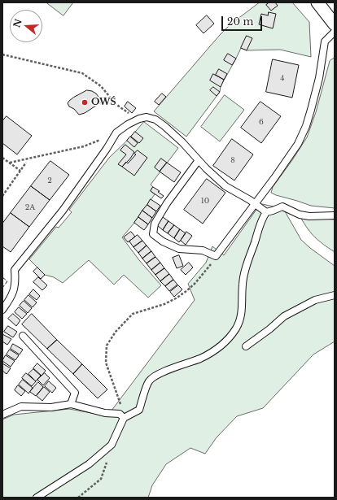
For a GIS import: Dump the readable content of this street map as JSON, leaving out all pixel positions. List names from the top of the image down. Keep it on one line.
{"places":["OWŚ"],"house_numbers":["4","6","8","2","10","2A"],"scale_bar":"20 m","north":"left"}
